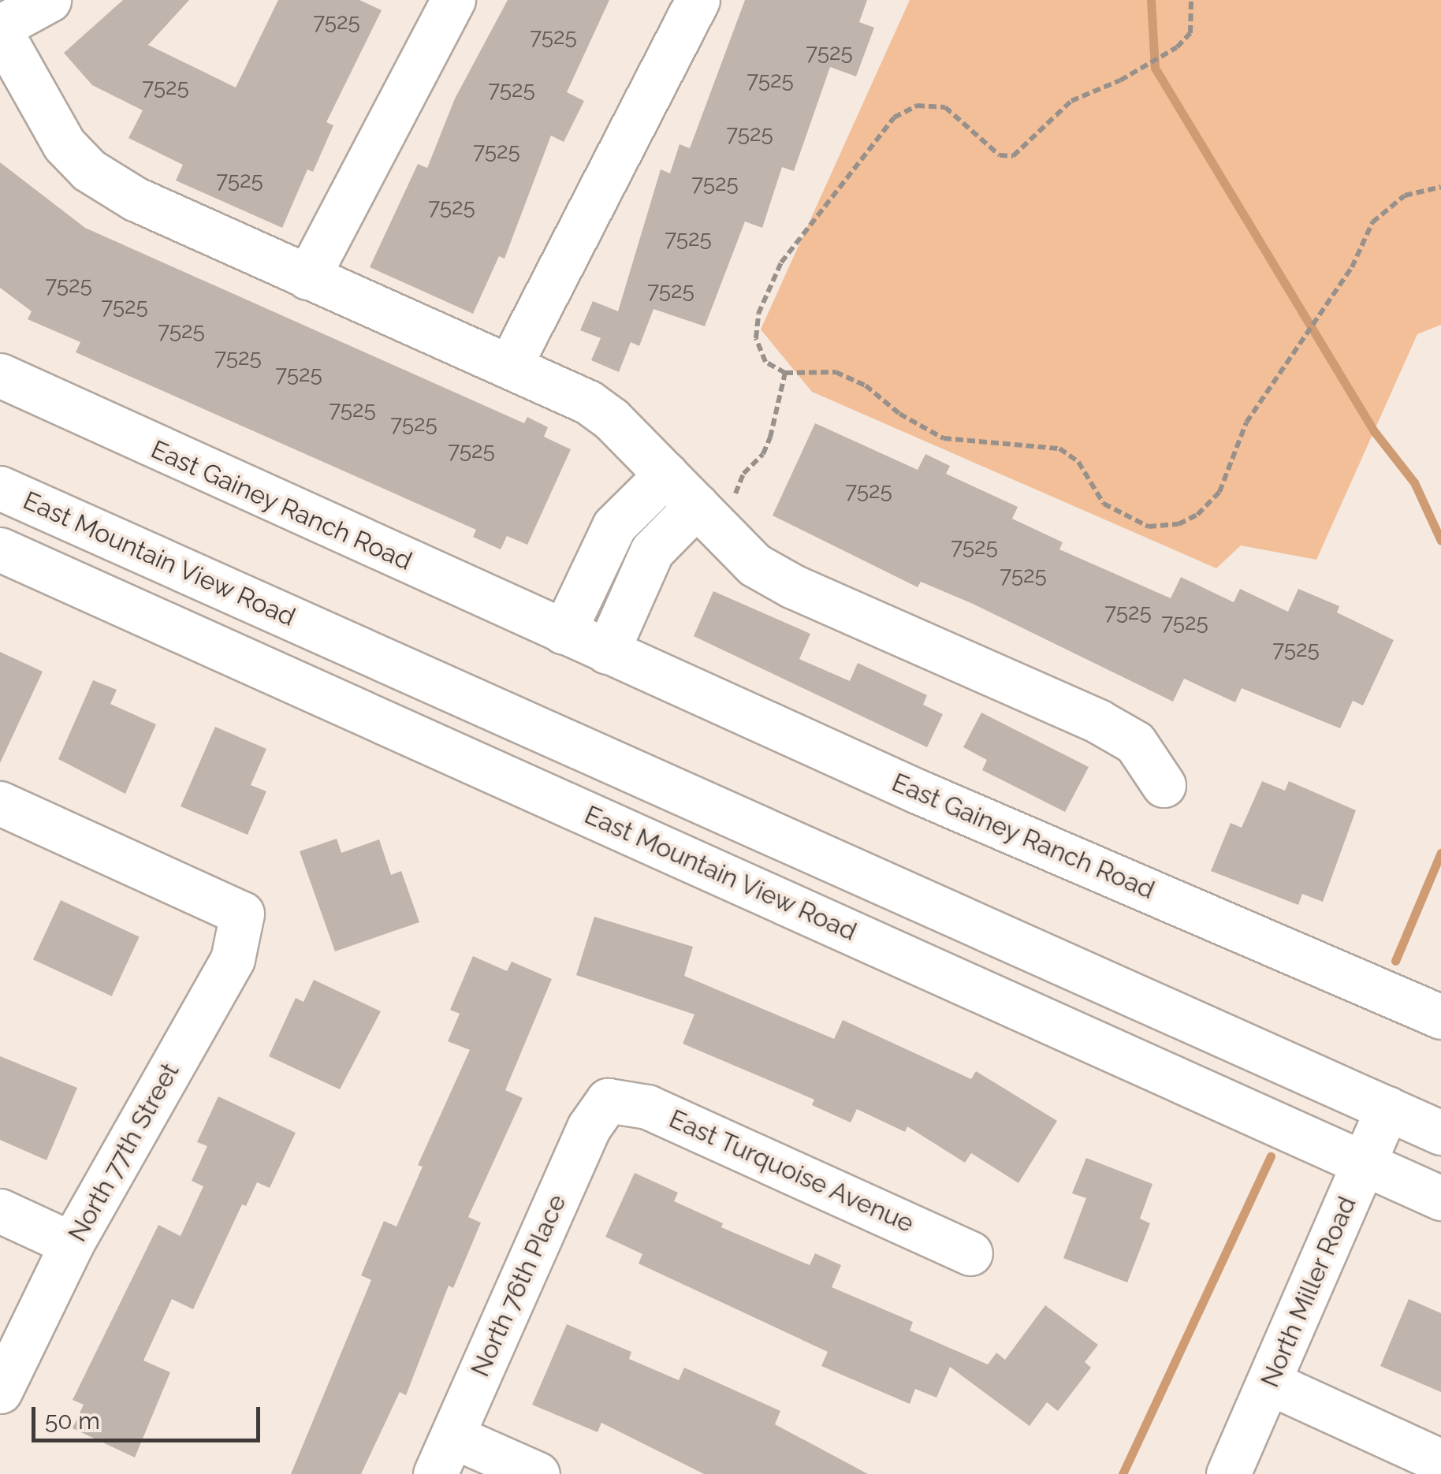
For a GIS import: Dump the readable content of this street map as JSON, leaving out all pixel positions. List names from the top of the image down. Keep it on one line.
{"streets":{"street":["East Gainey Ranch Road","East Mountain View Road","North 77th Street","East Turquoise Avenue","North 76th Place","North Miller Road"]},"crossings":[["East Mountain View Road","North Miller Road"],["East Turquoise Avenue","North 76th Place"]],"house_numbers":["7525","7525","7525","7525","7525","7525","7525","7525","7525","7525","7525","7525","7525","7525","7525","7525","7525","7525","7525","7525","7525","7525","7525","7525","7525","7525","7525"],"scale_bar":"50 m"}
